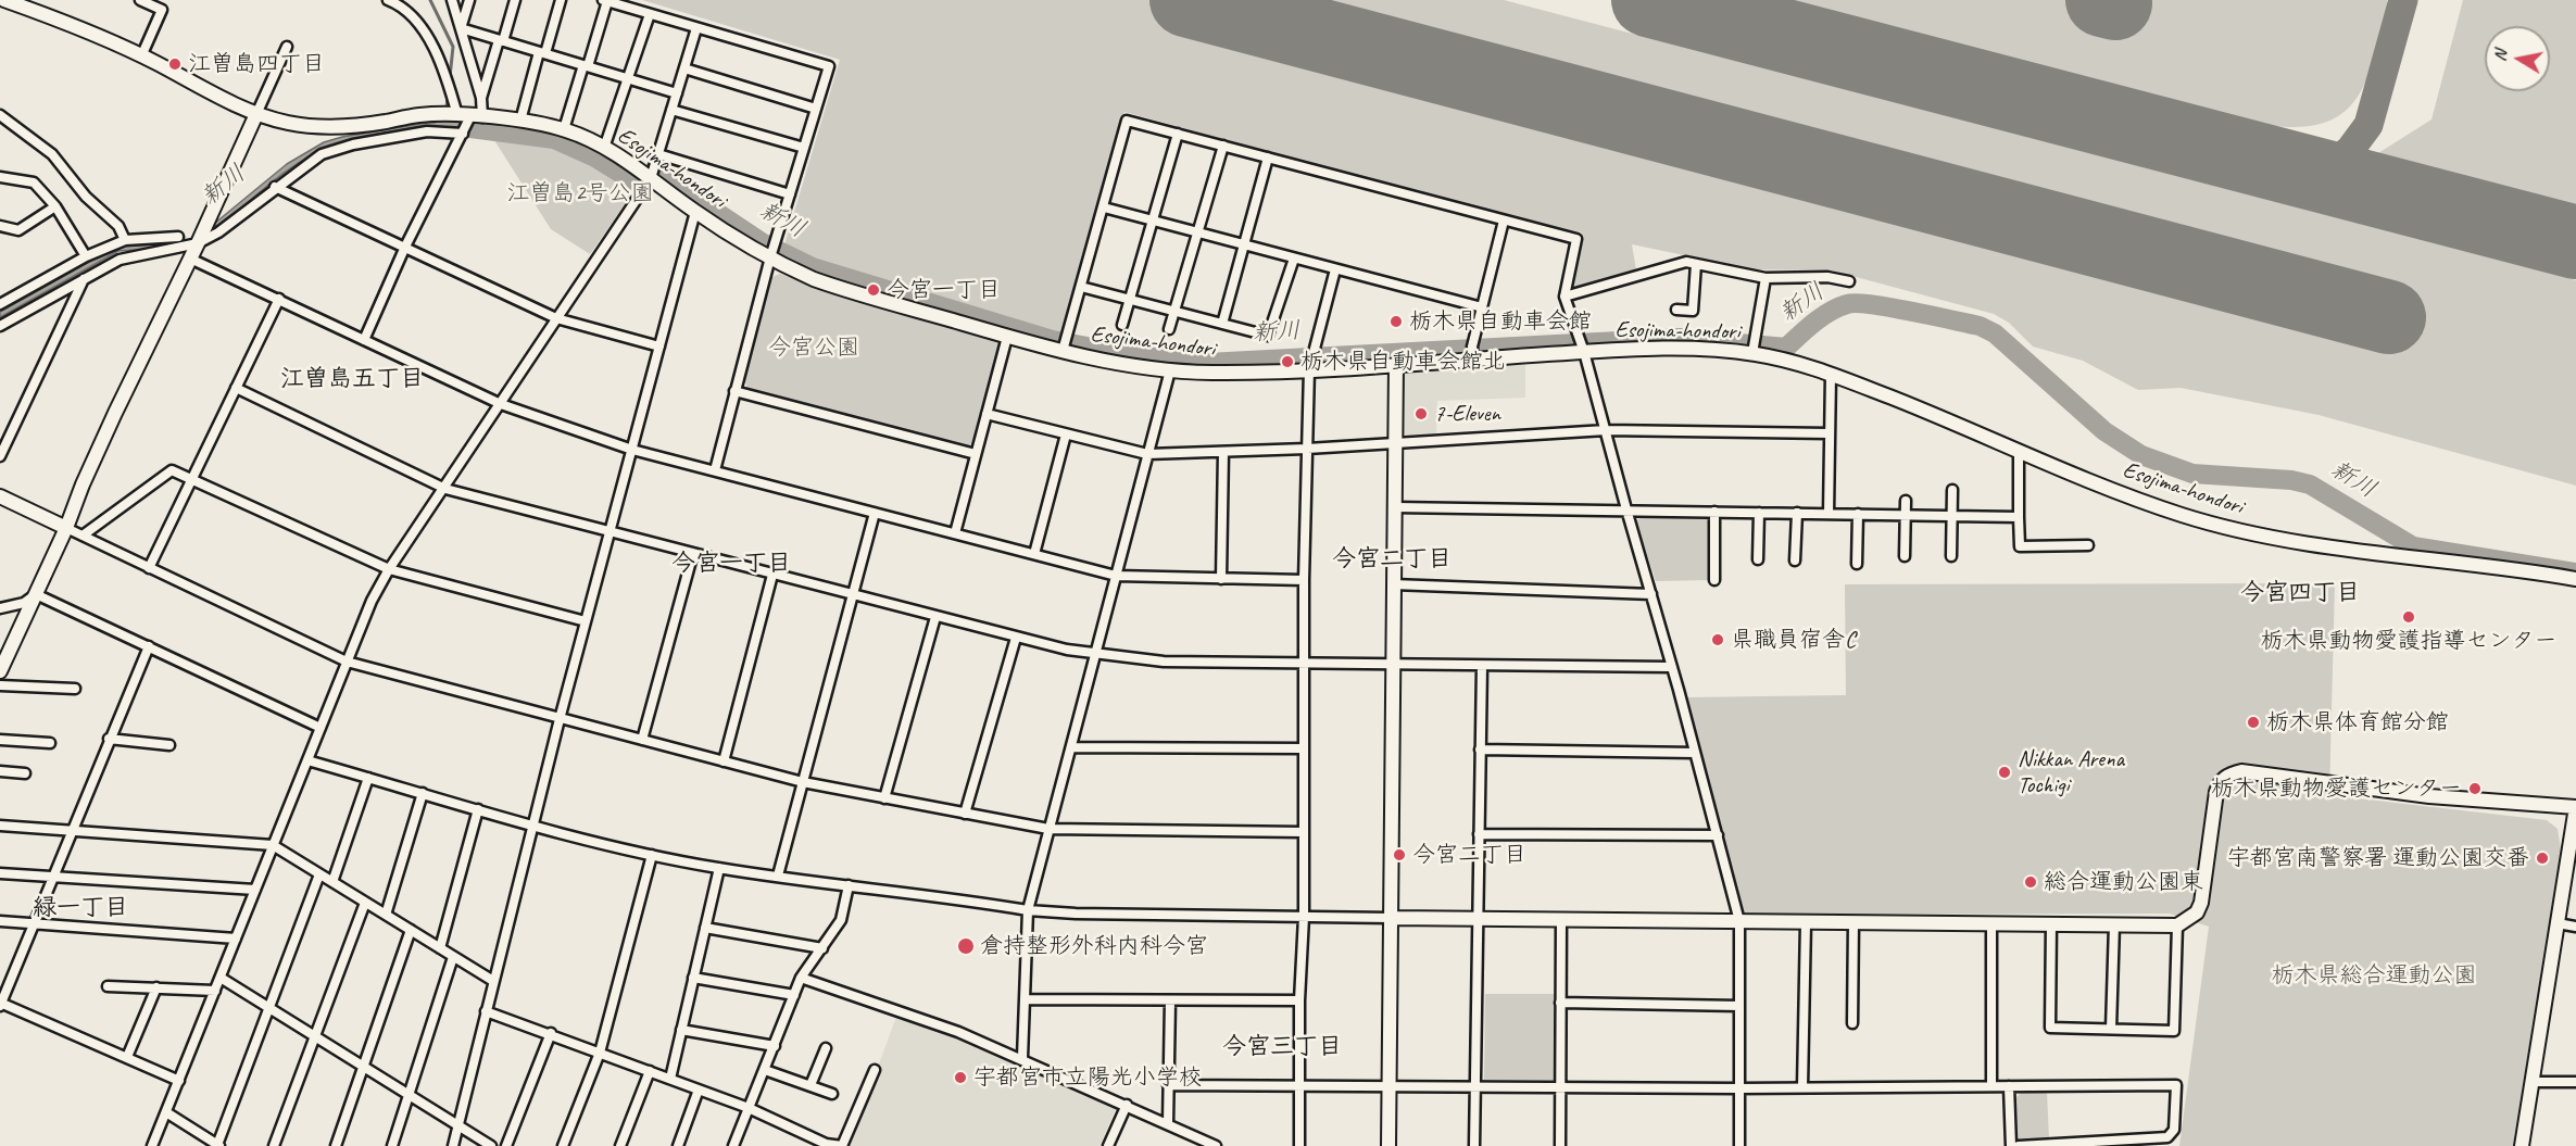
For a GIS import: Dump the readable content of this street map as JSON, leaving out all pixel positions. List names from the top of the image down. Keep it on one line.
{"streets":{"street":["Esojima-hondori"]},"districts":["江曽島五丁目","今宮二丁目","今宮一丁目","今宮四丁目","緑一丁目","今宮三丁目"],"water":["新川"],"parks":["江曽島2号公園","今宮公園","栃木県総合運動公園"],"places":["江曽島四丁目","今宮一丁目","栃木県自動車会館","栃木県自動車会館北","7-Eleven","栃木県動物愛護指導センター","県職員宿舎C","栃木県体育館分館","Nikkan Arena Tochigi","栃木県動物愛護センター","今宮二丁目","宇都宮南警察署 運動公園交番","総合運動公園東","倉持整形外科内科今宮","宇都宮市立陽光小学校"],"north":"left"}
